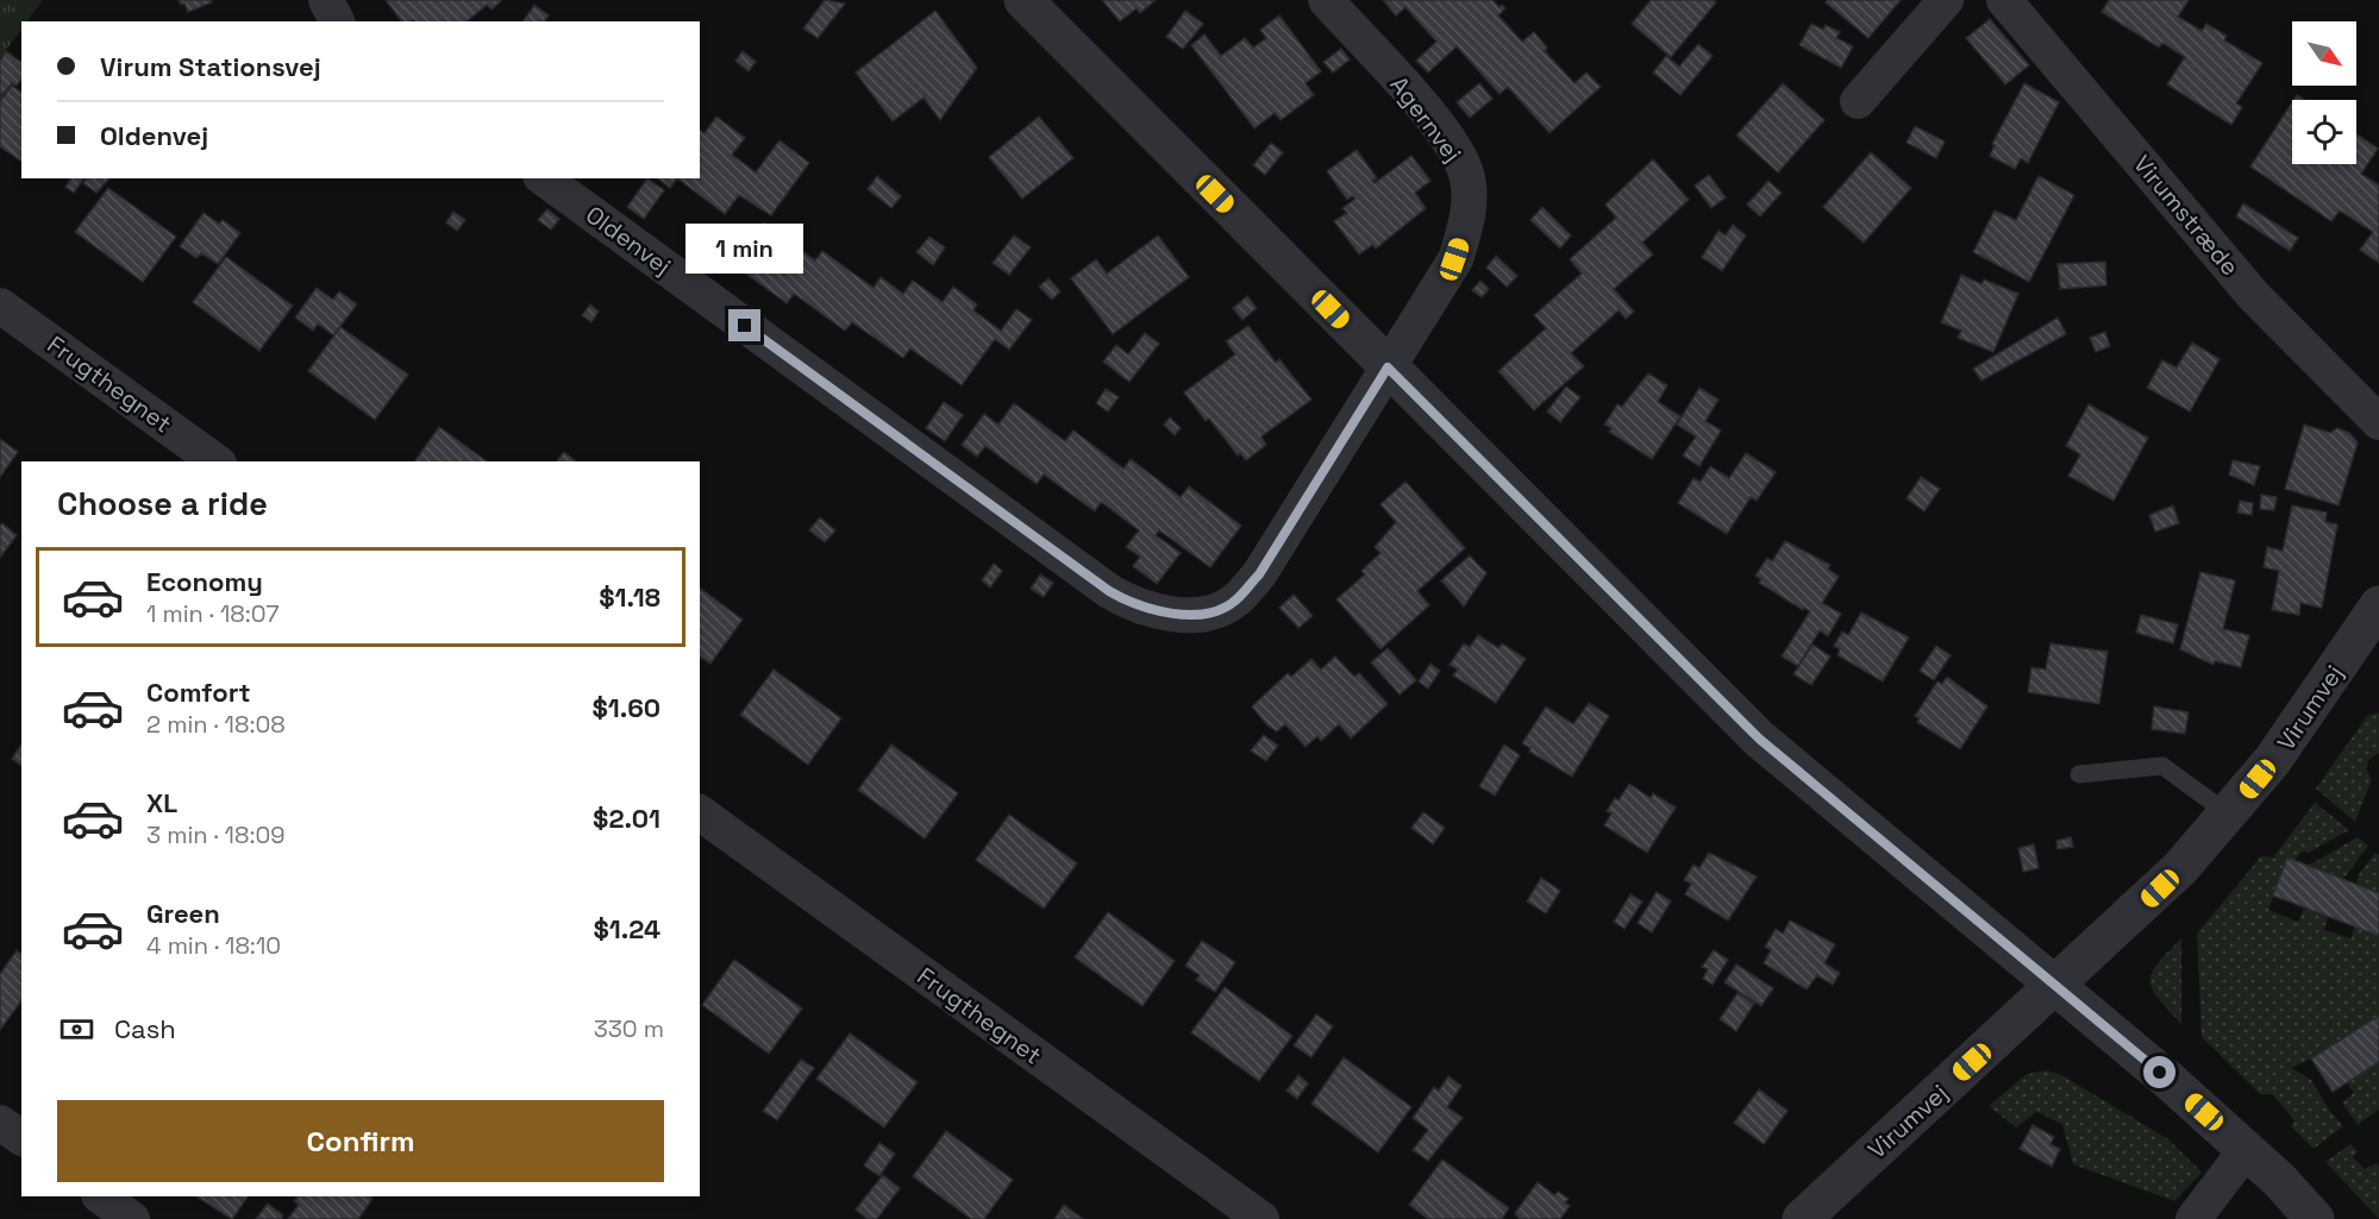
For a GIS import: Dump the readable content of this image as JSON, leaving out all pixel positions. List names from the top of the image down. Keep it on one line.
{"streets":{"street":["Agernvej","Virumstræde","Oldenvej","Frugthegnet","Virumvej"]},"crossings":[["Agernvej","Oldenvej"]],"north":"bottom right","page":{"banner":["Virum Stationsvej","Oldenvej"],"bubble":"1 min","heading":"Choose a ride","list":[{"name":"Economy","note":"1 min · 18:07","value":"$1.18"},{"name":"Comfort","note":"2 min · 18:08","value":"$1.60"},{"name":"XL","note":"3 min · 18:09","value":"$2.01"},{"name":"Green","note":"4 min · 18:10","value":"$1.24"}],"pay":["Cash","330 m"],"buttons":"Confirm"}}
